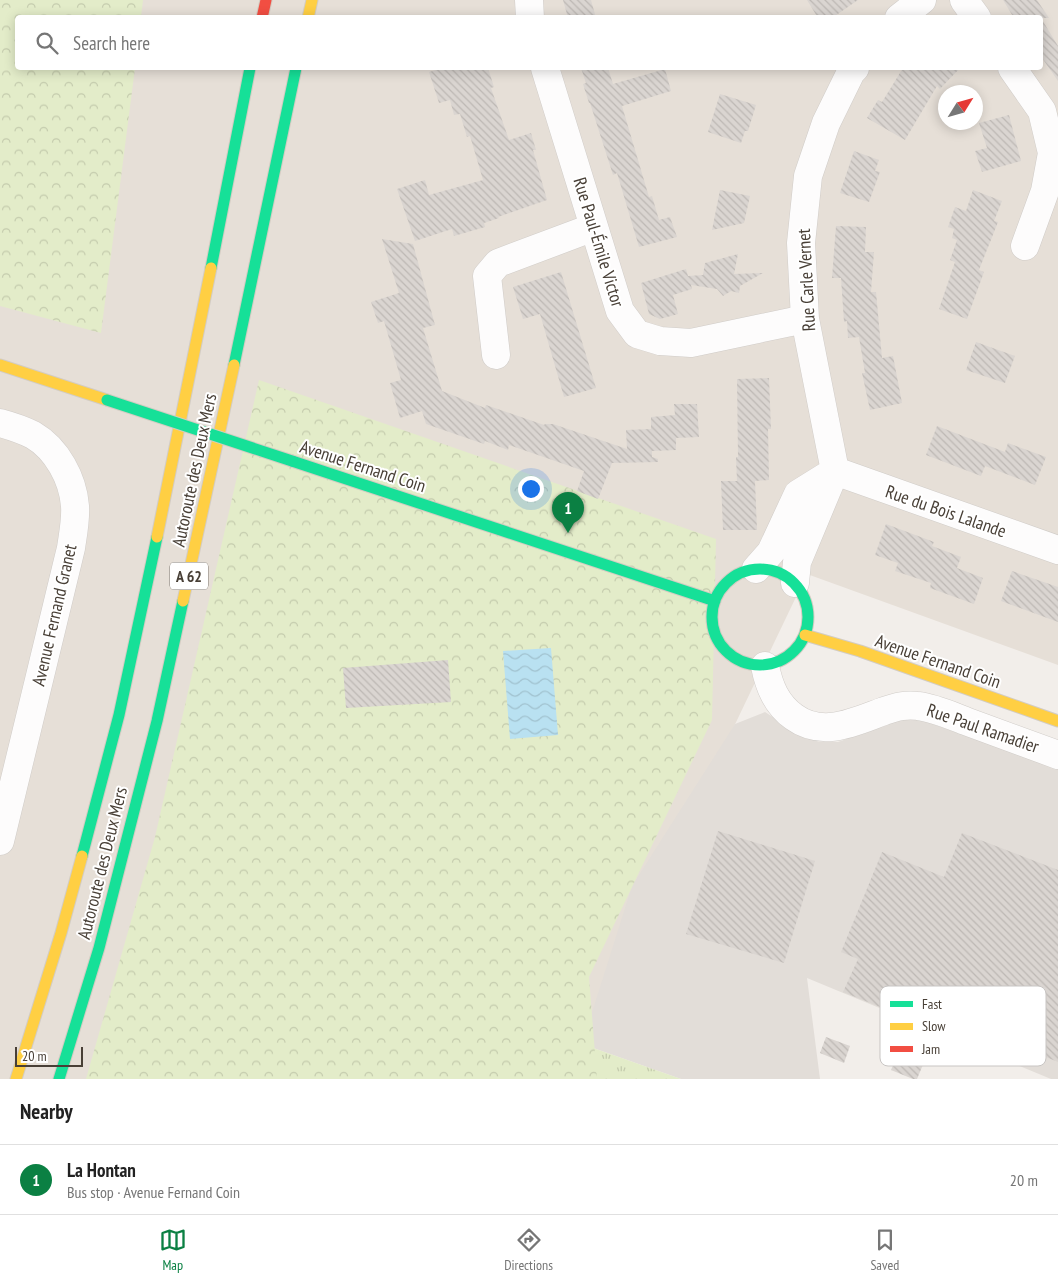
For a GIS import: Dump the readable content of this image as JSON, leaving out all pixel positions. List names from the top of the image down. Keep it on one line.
{"streets":{"main road":["Avenue Fernand Coin","Autoroute des Deux Mers","A 62"],"street":["Rue Paul-Émile Victor","Rue Carle Vernet","Rue du Bois Lalande","Avenue Fernand Granet","Rue Paul Ramadier"]},"crossings":[["Rue Paul-Émile Victor","Rue Carle Vernet"],["Rue Carle Vernet","Rue du Bois Lalande"],["Avenue Fernand Coin","Rue Paul Ramadier"]],"legend":["Fast","Slow","Jam"],"scale_bar":"20 m","north":"top right","page":{"search":"Search here","pins":"1","scale":"20 m","heading":"Nearby","list":[{"mark":"1","name":"La Hontan","note":"Bus stop · Avenue Fernand Coin","value":"20 m"}],"nav":["Map","Directions","Saved"]}}
